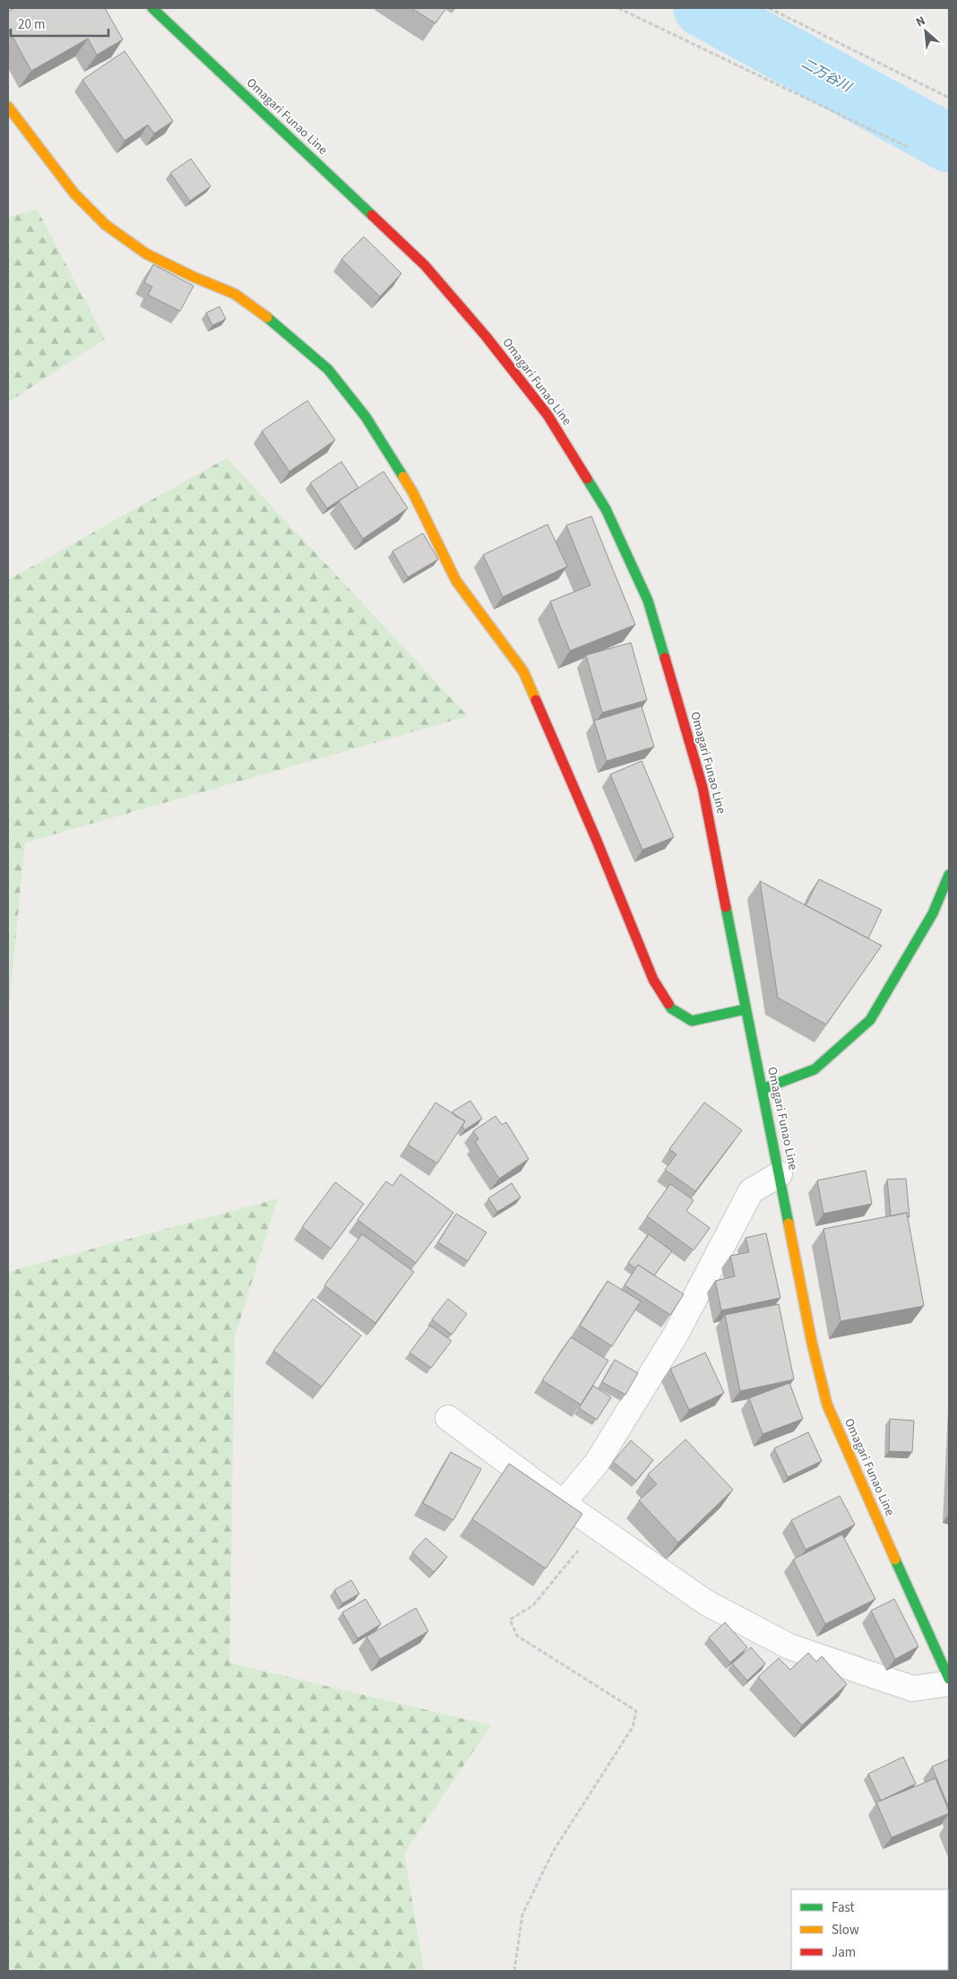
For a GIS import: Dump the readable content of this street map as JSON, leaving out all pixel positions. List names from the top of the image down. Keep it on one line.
{"streets":{"main road":["Omagari Funao Line"]},"water":["二万谷川"],"legend":["Fast","Slow","Jam"],"scale_bar":"20 m","north":"top left"}
